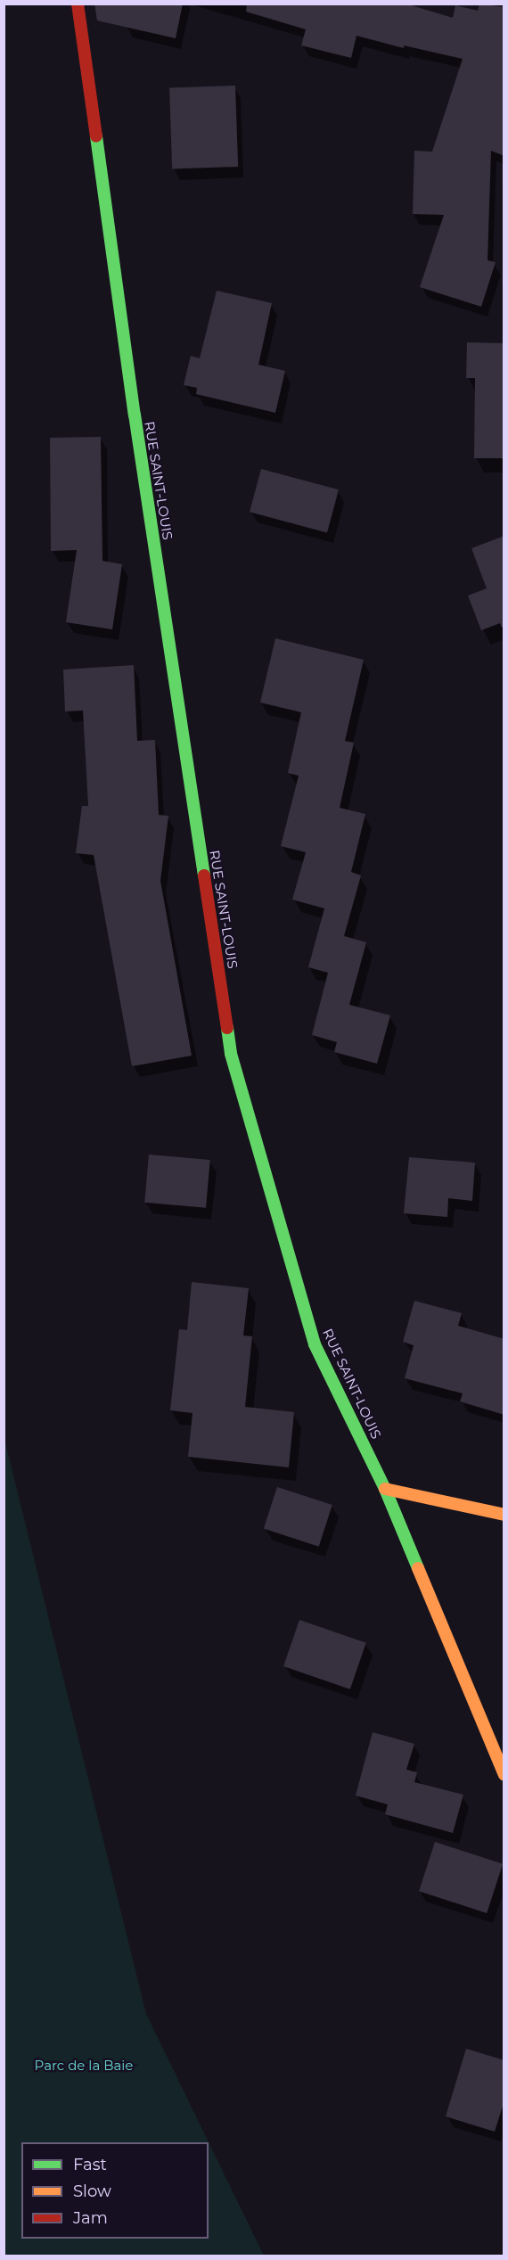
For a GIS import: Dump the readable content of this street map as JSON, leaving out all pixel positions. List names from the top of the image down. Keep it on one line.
{"streets":{"street":["RUE SAINT-LOUIS"]},"parks":["Parc de la Baie"],"legend":["Fast","Slow","Jam"]}
